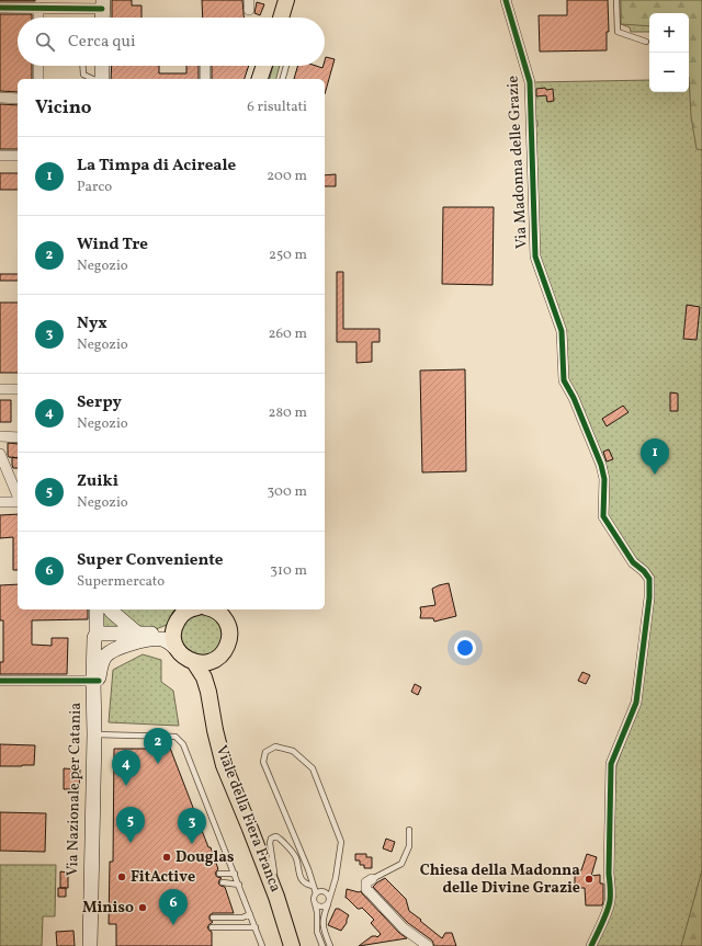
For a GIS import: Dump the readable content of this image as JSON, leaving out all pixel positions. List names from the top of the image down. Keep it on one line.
{"streets":{"main road":["Via Nazionale per Catania","Viale della Fiera Franca"],"street":["Via Madonna delle Grazie"]},"places":["Douglas","FitActive","Chiesa della Madonna delle Divine Grazie","Miniso"],"page":{"map_buttons":["+","−"],"search":"Cerca qui","heading":["Vicino","6 risultati"],"list":[{"mark":"1","name":"La Timpa di Acireale","note":"Parco","value":"200 m"},{"mark":"2","name":"Wind Tre","note":"Negozio","value":"250 m"},{"mark":"3","name":"Nyx","note":"Negozio","value":"260 m"},{"mark":"4","name":"Serpy","note":"Negozio","value":"280 m"},{"mark":"5","name":"Zuiki","note":"Negozio","value":"300 m"},{"mark":"6","name":"Super Conveniente","note":"Supermercato","value":"310 m"}],"pins":["1","2","4","5","3","6"]}}
